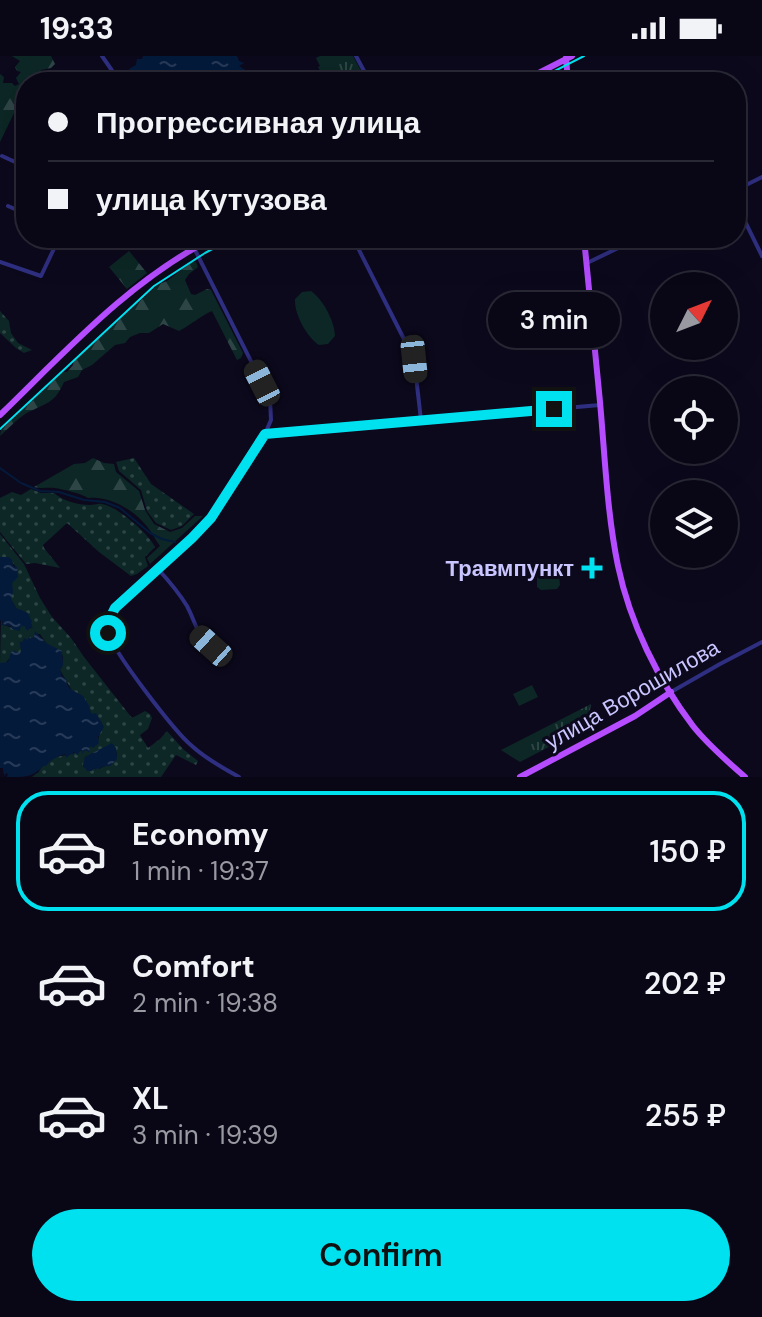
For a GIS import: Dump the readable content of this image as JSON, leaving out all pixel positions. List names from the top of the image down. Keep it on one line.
{"streets":{"main road":["улица Ворошилова"]},"places":{"health":["Травмпункт"]},"north":"top right","page":{"status":"19:33","banner":["Прогрессивная улица","улица Кутузова"],"bubble":"3 min","list":[{"name":"Economy","note":"1 min · 19:37","value":"150 ₽"},{"name":"Comfort","note":"2 min · 19:38","value":"202 ₽"},{"name":"XL","note":"3 min · 19:39","value":"255 ₽"}],"buttons":"Confirm"}}
